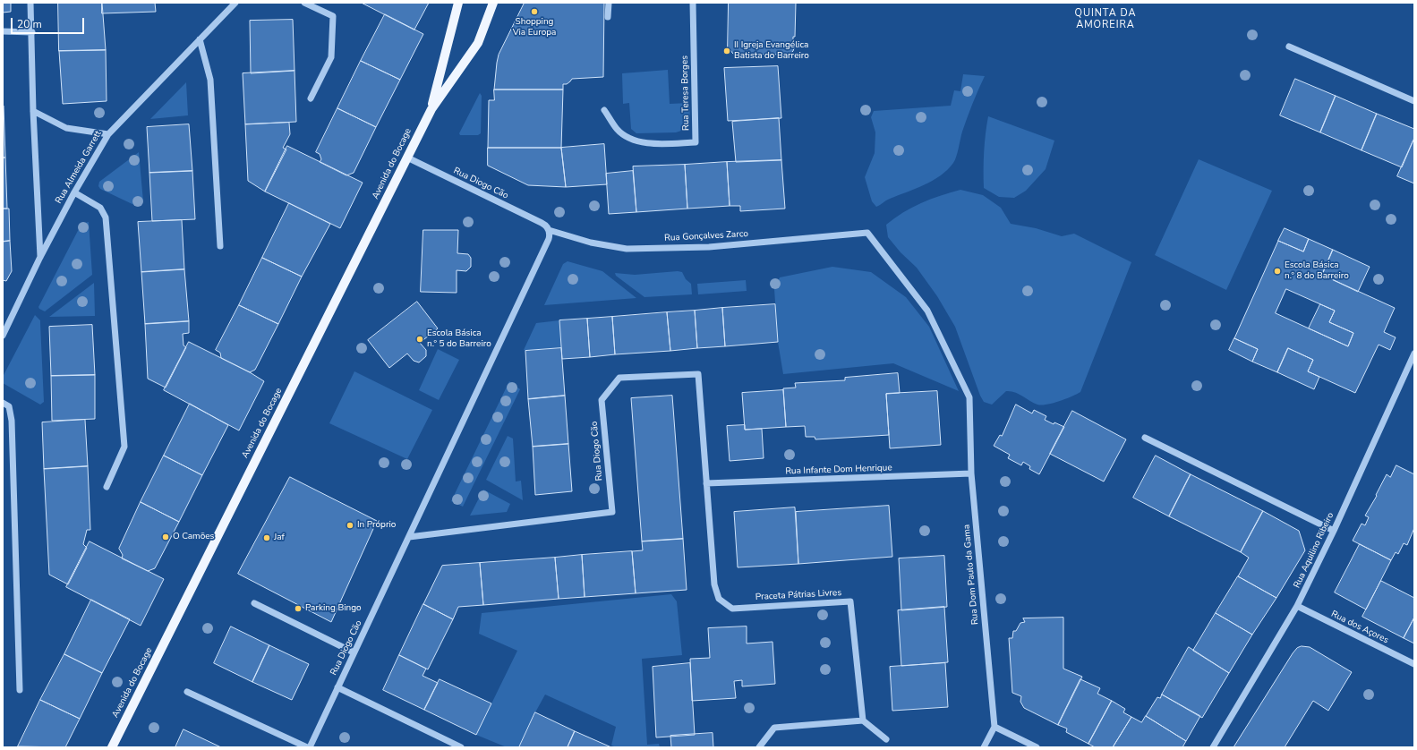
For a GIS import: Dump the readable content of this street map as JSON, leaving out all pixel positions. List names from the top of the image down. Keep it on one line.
{"streets":{"main road":["Avenida do Bocage"],"street":["Rua Teresa Borges","Rua Almeida Garrett","Rua Diogo Cão","Rua Gonçalves Zarco","Rua Infante Dom Henrique","Rua Aquilino Ribeiro","Rua Dom Paulo da Gama","Praceta Pátrias Livres","Rua dos Açores"]},"crossings":[["Avenida do Bocage","Rua Diogo Cão"],["Rua Diogo Cão","Rua Gonçalves Zarco"],["Rua Diogo Cão","Rua Infante Dom Henrique"],["Rua Diogo Cão","Praceta Pátrias Livres"],["Rua Gonçalves Zarco","Rua Dom Paulo da Gama"],["Rua Infante Dom Henrique","Rua Dom Paulo da Gama"],["Rua Infante Dom Henrique","Praceta Pátrias Livres"],["Rua Aquilino Ribeiro","Rua dos Açores"]],"districts":["QUINTA DA AMOREIRA"],"places":["Shopping Via Europa","II Igreja Evangélica Batista do Barreiro","Escola Básica n.º 8 do Barreiro","Escola Básica n.º 5 do Barreiro","In Próprio","O Camões","Jaf","Parking Bingo"],"scale_bar":"20 m"}
